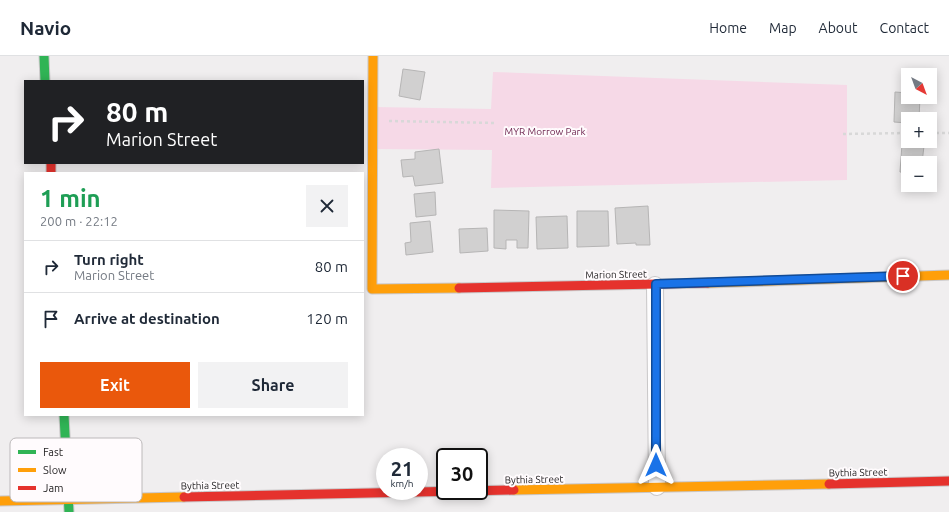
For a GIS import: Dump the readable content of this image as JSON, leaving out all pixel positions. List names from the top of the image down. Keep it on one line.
{"streets":{"street":["Marion Street","Bythia Street"]},"parks":["MYR Morrow Park"],"legend":["Fast","Slow","Jam"],"north":"bottom right","page":{"header":"Navio","nav":["Home","Map","About","Contact"],"map_buttons":["+","−"],"turn":["80 m","Marion Street"],"heading":["1 min","200 m · 22:12"],"list":[{"name":"Turn right","note":"Marion Street","value":"80 m"},{"name":"Arrive at destination","value":"120 m"}],"buttons":["Exit","Share"],"speed":"21 km/h","limit":"30"}}
